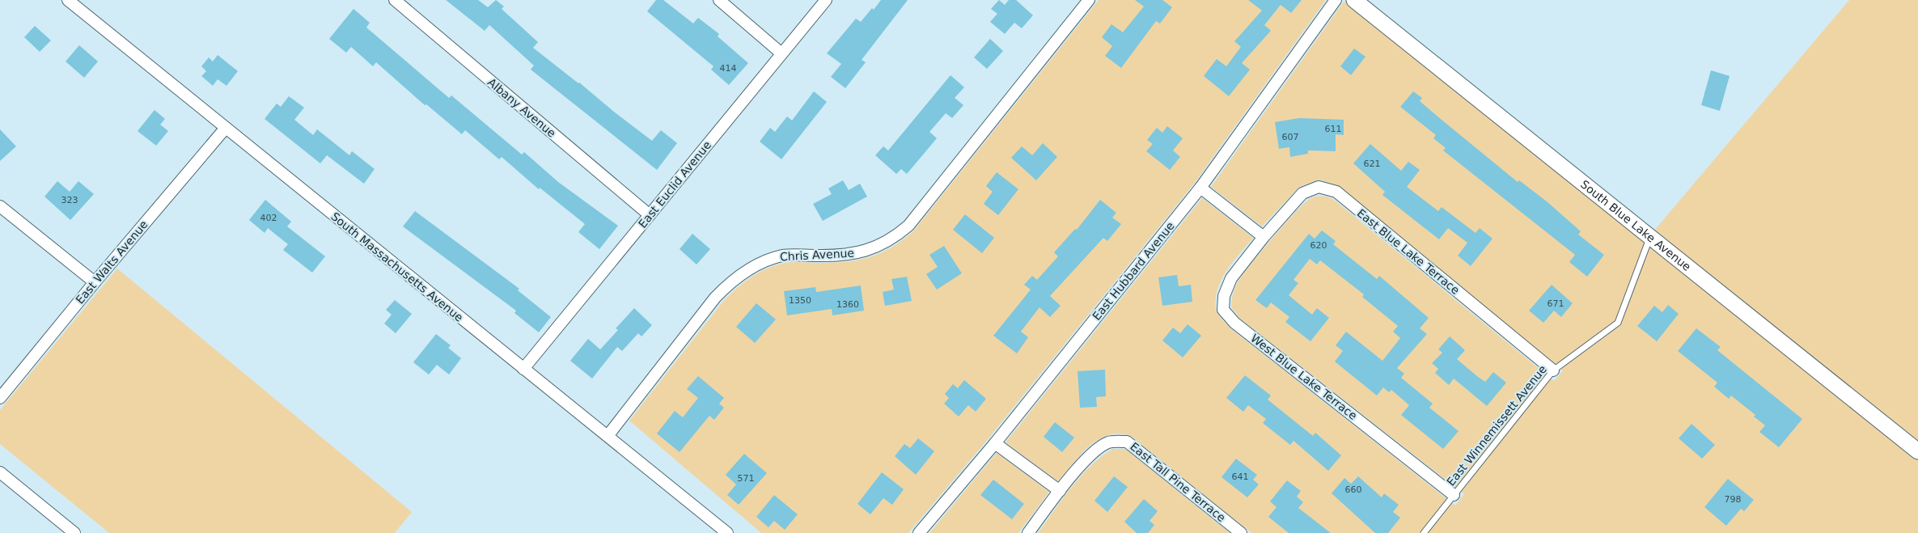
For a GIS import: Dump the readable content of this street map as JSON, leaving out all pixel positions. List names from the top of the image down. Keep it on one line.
{"streets":{"main road":["South Blue Lake Avenue"],"street":["Albany Avenue","East Euclid Avenue","East Blue Lake Terrace","Chris Avenue","East Walts Avenue","South Massachusetts Avenue","East Hubbard Avenue","West Blue Lake Terrace","East Tall Pine Terrace"],"lane":["East Winnemissett Avenue"]},"crossings":[["Albany Avenue","East Euclid Avenue"],["East Euclid Avenue","South Massachusetts Avenue"],["South Blue Lake Avenue","East Winnemissett Avenue"],["East Blue Lake Terrace","West Blue Lake Terrace"],["East Blue Lake Terrace","East Winnemissett Avenue"],["Chris Avenue","South Massachusetts Avenue"],["East Walts Avenue","South Massachusetts Avenue"],["West Blue Lake Terrace","East Winnemissett Avenue"]],"house_numbers":["414","611","607","621","323","402","620","1350","671","1360","641","571","660","798"]}
